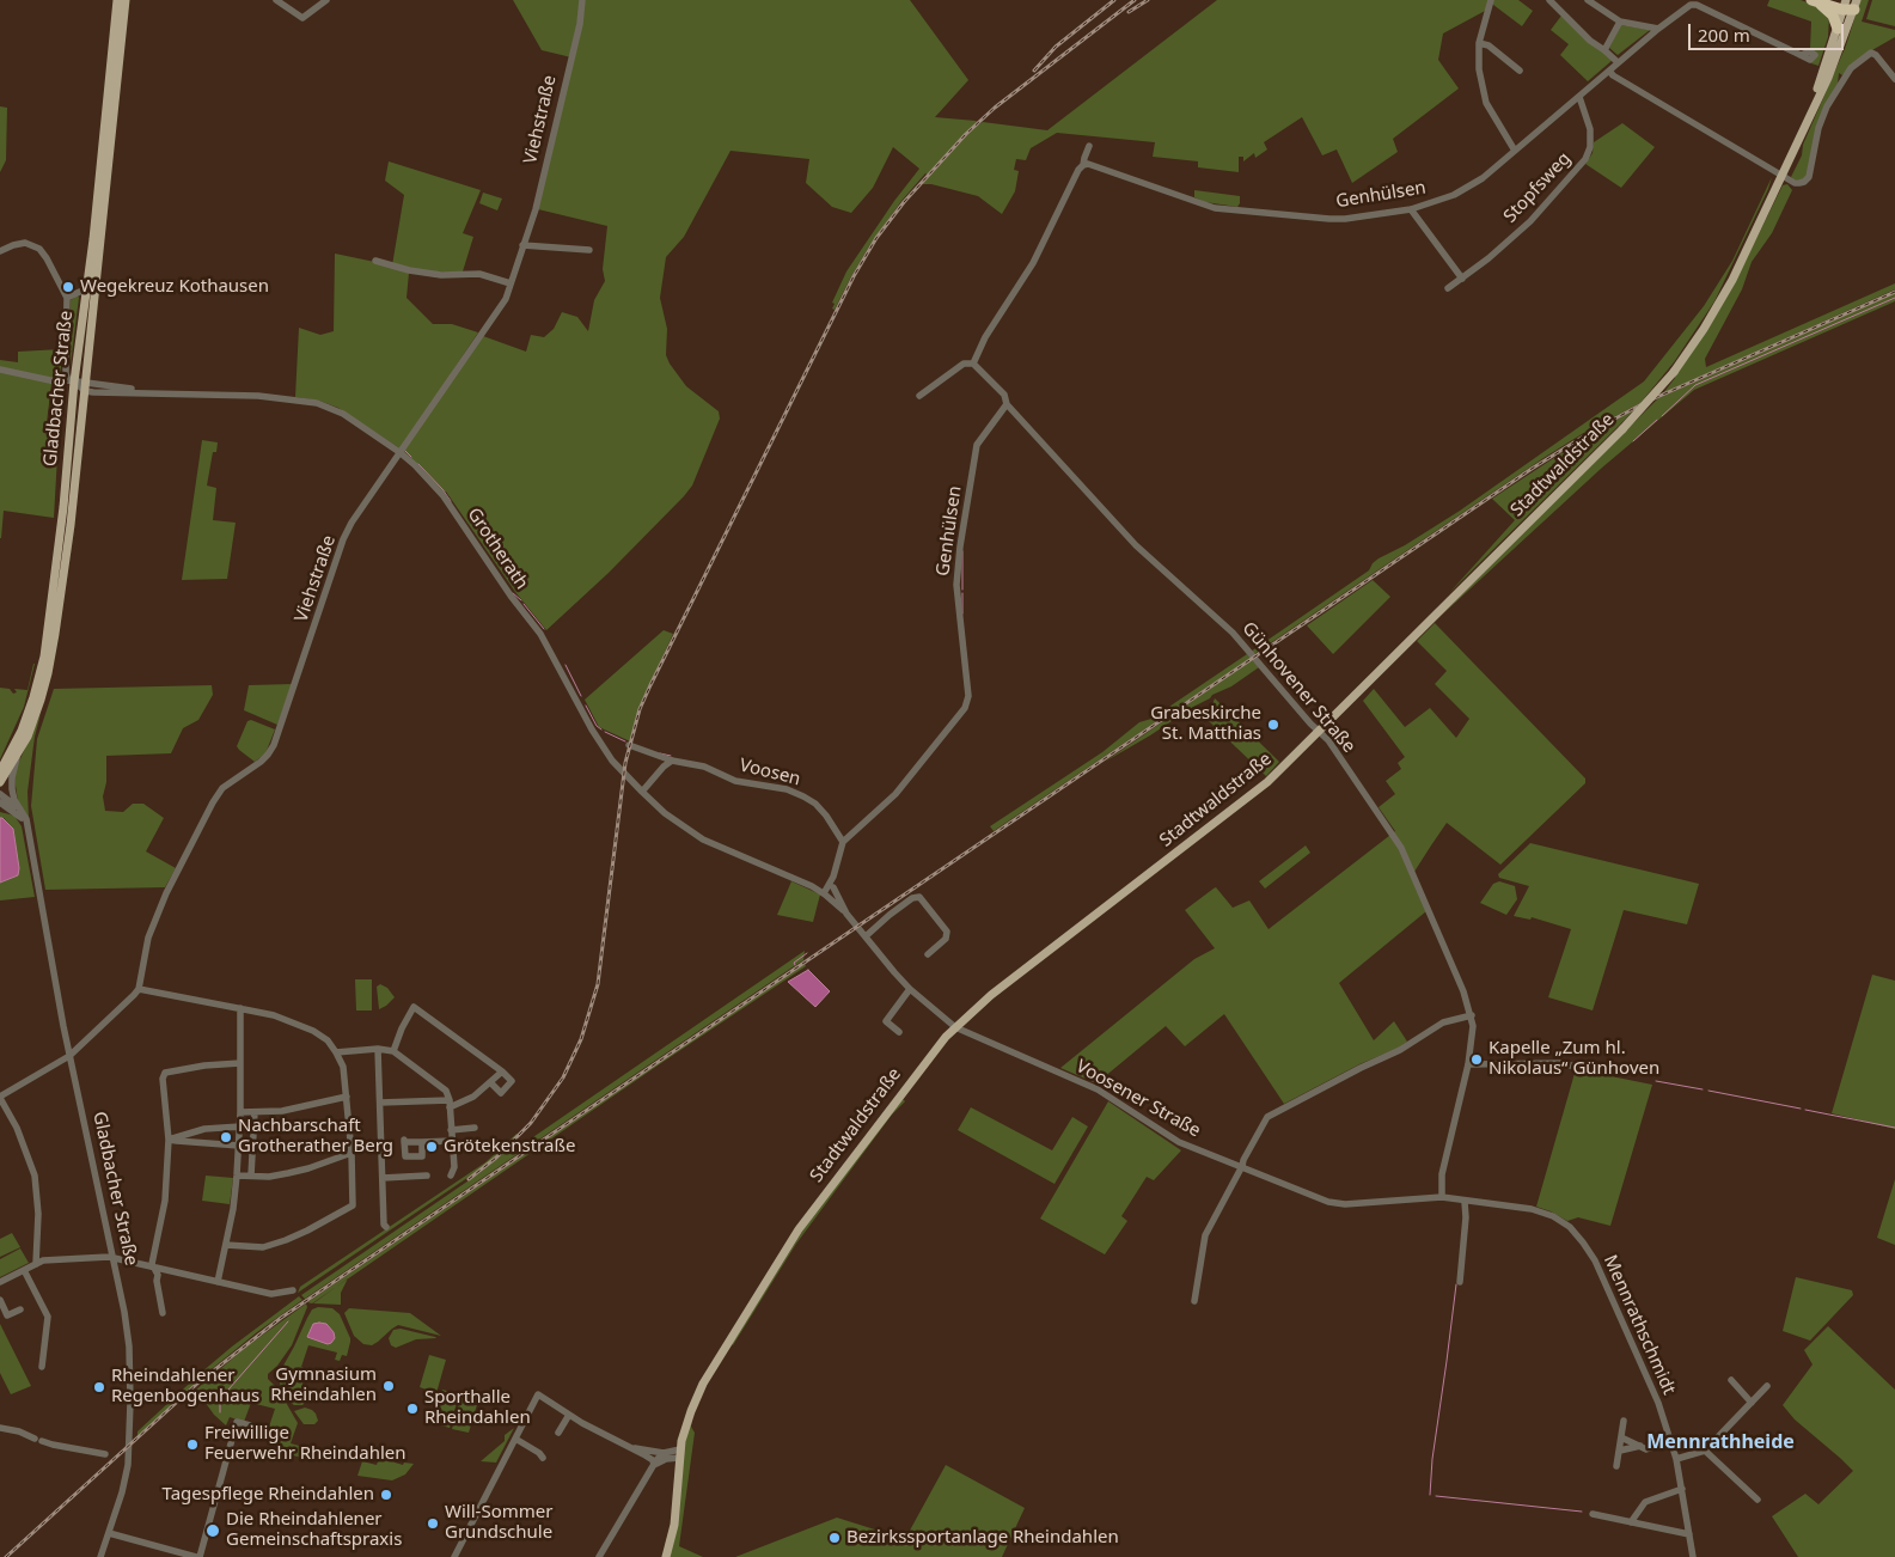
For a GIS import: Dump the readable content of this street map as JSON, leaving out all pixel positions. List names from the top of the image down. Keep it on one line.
{"streets":{"main road":["Gladbacher Straße","Stadtwaldstraße"],"street":["Viehstraße","Stopfsweg","Genhülsen","Grotherath","Günhovener Straße","Voosen","Voosener Straße","Mennrathschmidt"]},"crossings":[["Viehstraße","Grotherath"],["Stopfsweg","Genhülsen"],["Genhülsen","Günhovener Straße"],["Genhülsen","Voosen"],["Gladbacher Straße","Grotherath"],["Stadtwaldstraße","Günhovener Straße"],["Stadtwaldstraße","Voosener Straße"],["Günhovener Straße","Voosener Straße"],["Voosener Straße","Mennrathschmidt"]],"districts":["Mennrathheide"],"places":["Wegekreuz Kothausen","Grabeskirche St. Matthias","Kapelle „Zum hl. Nikolaus“ Günhoven","Nachbarschaft Grotherather Berg","Grötekenstraße","Gymnasium Rheindahlen","Rheindahlener Regenbogenhaus","Sporthalle Rheindahlen","Freiwillige Feuerwehr Rheindahlen","Tagespflege Rheindahlen","Will-Sommer Grundschule","Die Rheindahlener Gemeinschaftspraxis","Bezirkssportanlage Rheindahlen"],"scale_bar":"200 m"}
